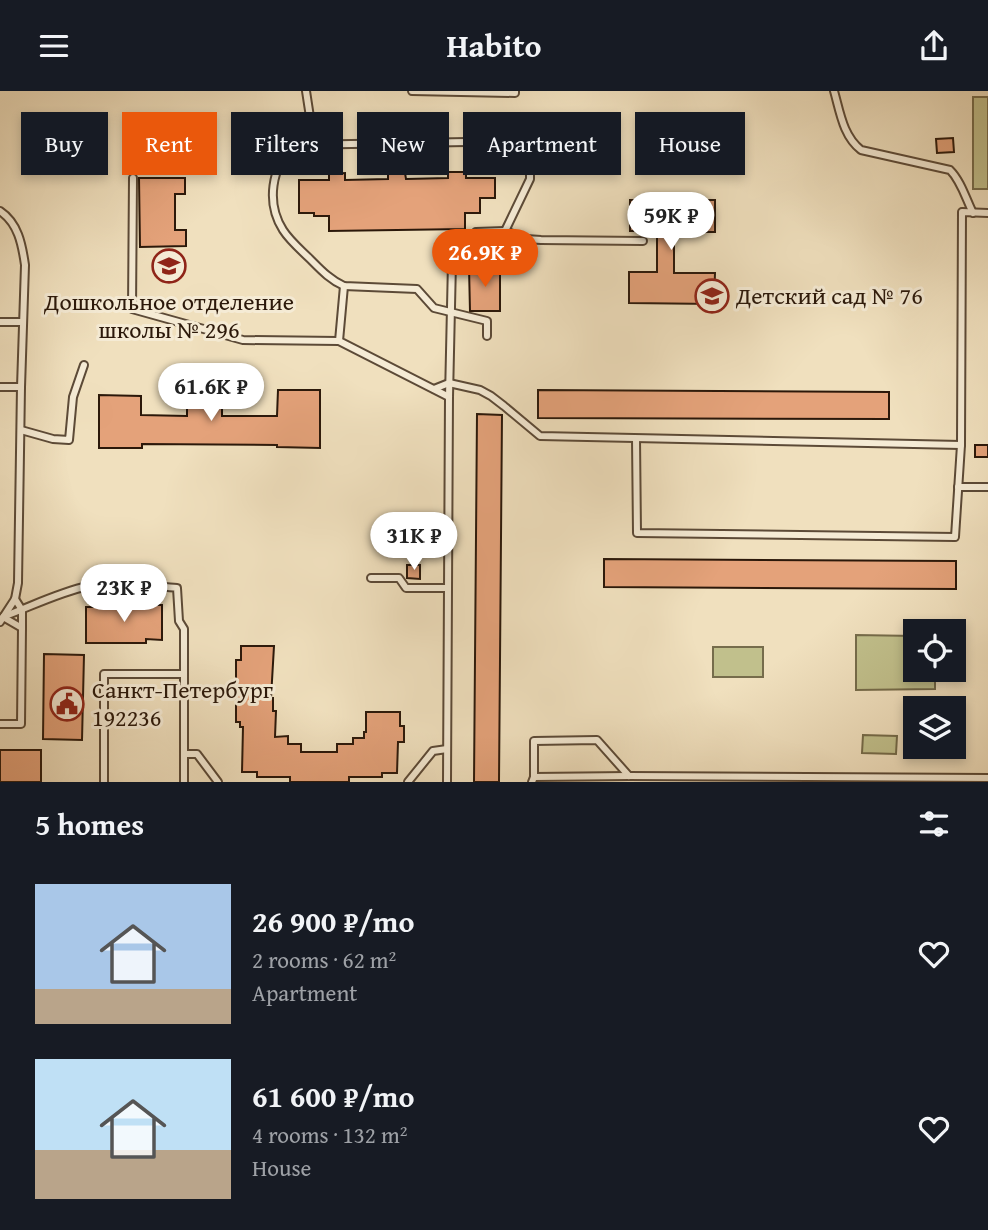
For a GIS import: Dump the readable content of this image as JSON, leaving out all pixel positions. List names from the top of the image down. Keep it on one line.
{"places":{"school or university":["Дошкольное отделение школы № 296","Детский сад № 76"],"public building":["Санкт-Петербург 192236"]},"page":{"header":"Habito","chip":["Buy","Rent","Filters","New","Apartment","House"],"price":["59K ₽","26.9K ₽","61.6K ₽","31K ₽","23K ₽"],"heading":"5 homes","list":[{"name":"26 900 ₽/mo","note":"2 rooms · 62 m² · Apartment"},{"name":"61 600 ₽/mo","note":"4 rooms · 132 m² · House"}]}}
